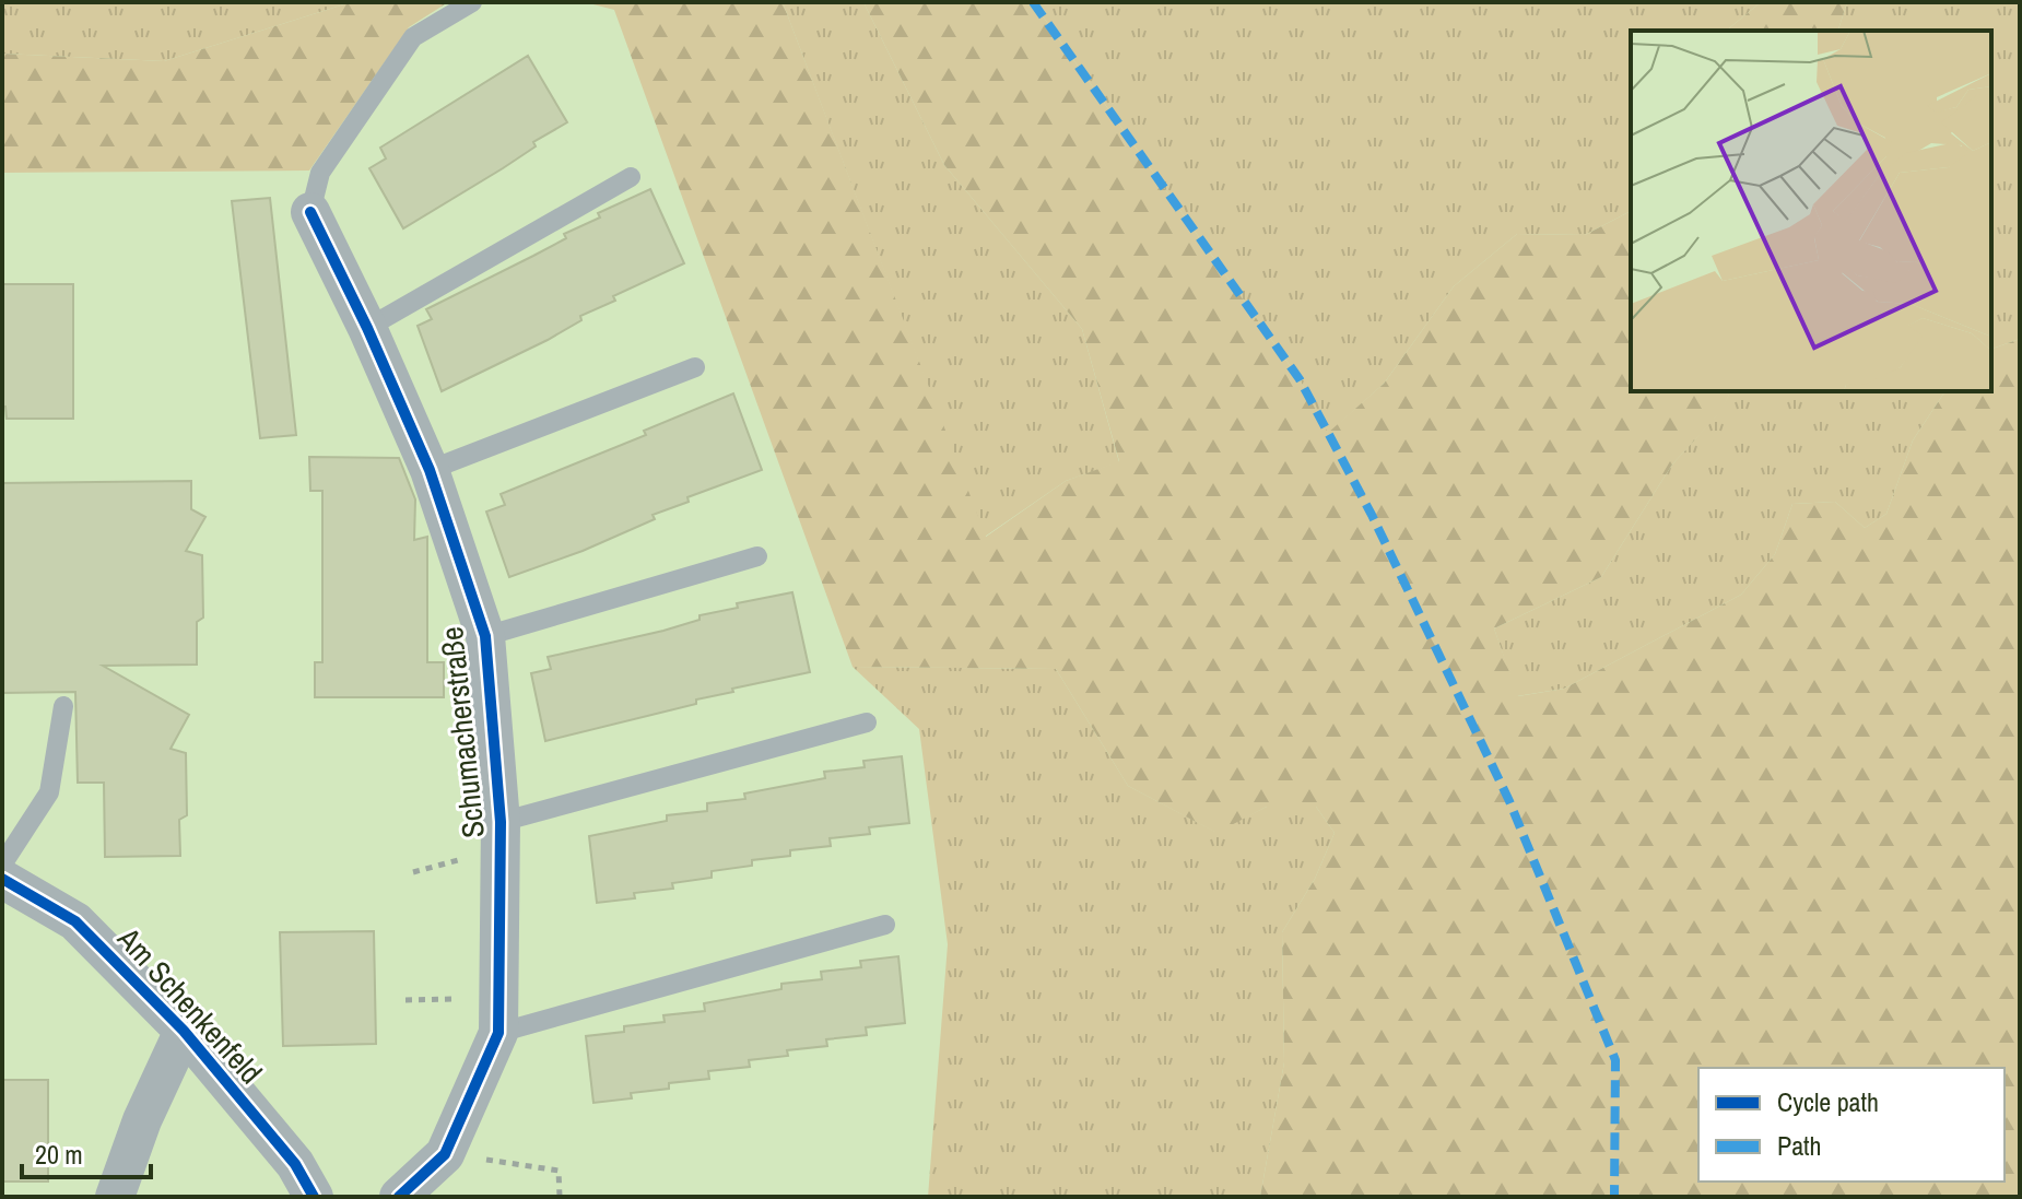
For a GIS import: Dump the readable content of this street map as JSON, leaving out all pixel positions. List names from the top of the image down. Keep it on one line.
{"streets":{"street":["Schumacherstraße","Am Schenkenfeld"]},"legend":["Cycle path","Path"],"scale_bar":"20 m"}
